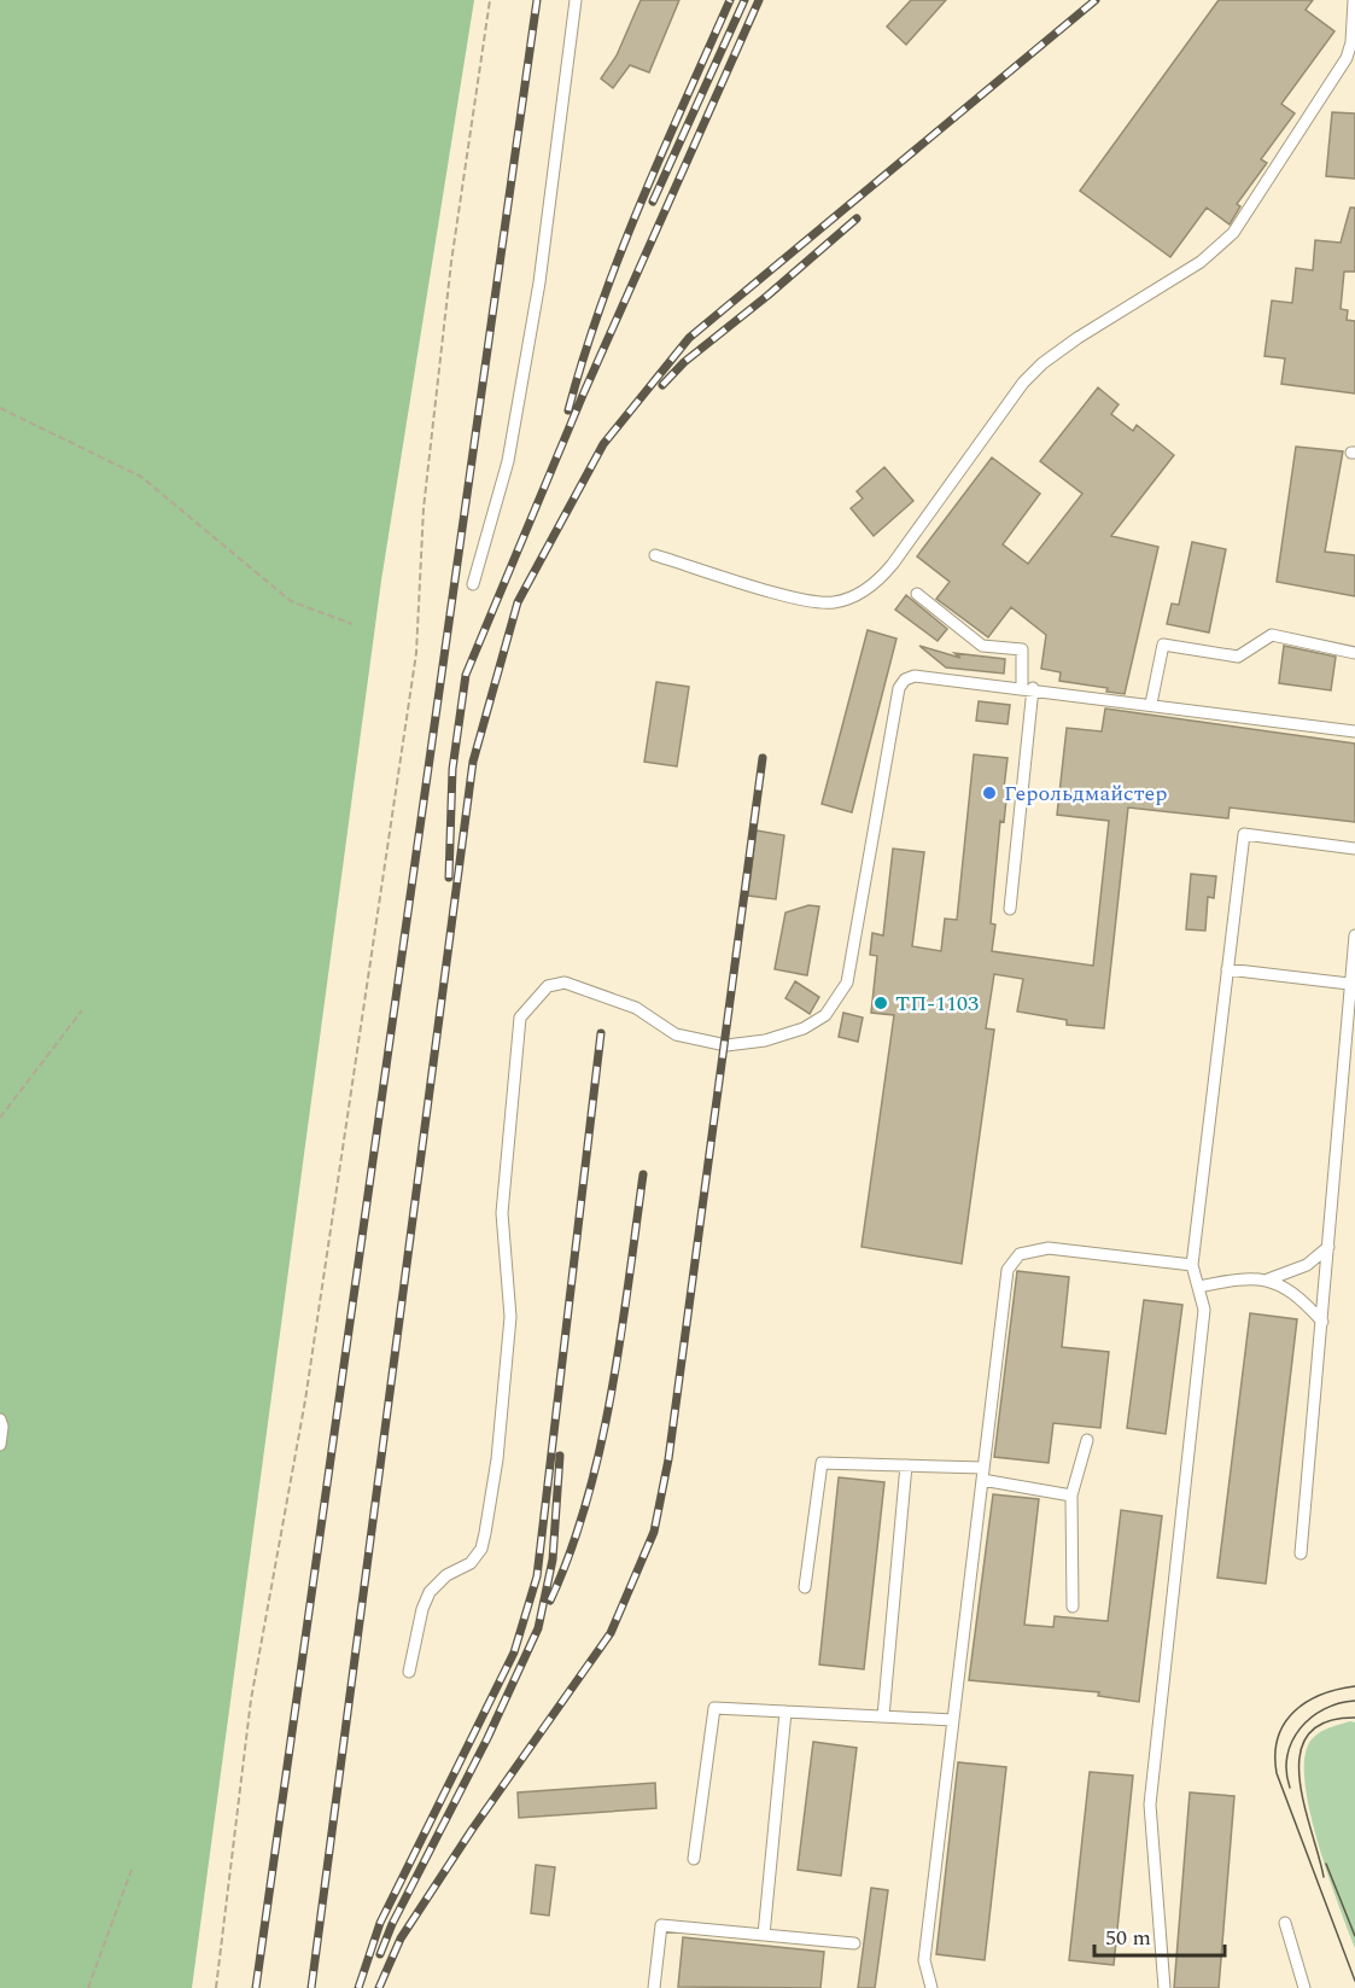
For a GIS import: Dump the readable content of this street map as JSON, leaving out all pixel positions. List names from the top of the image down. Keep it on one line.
{"places":["Герольдмайстер","ТП-1103"],"scale_bar":"50 m"}
